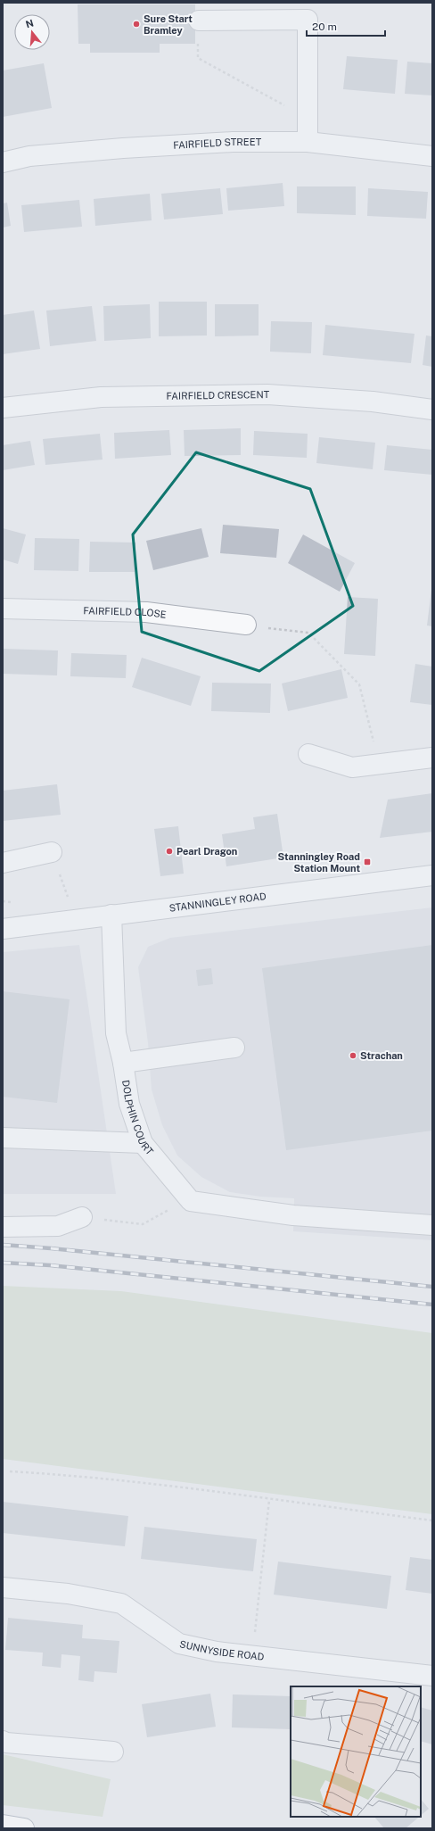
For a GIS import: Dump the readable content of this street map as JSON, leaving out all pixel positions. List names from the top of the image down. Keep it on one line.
{"streets":{"street":["FAIRFIELD STREET","FAIRFIELD CRESCENT","FAIRFIELD CLOSE","STANNINGLEY ROAD","DOLPHIN COURT","SUNNYSIDE ROAD"]},"crossings":[["STANNINGLEY ROAD","DOLPHIN COURT"]],"places":{"other":["Sure Start Bramley","Pearl Dragon","Strachan"],"transit":["Stanningley Road Station Mount"]},"scale_bar":"20 m","north":"top"}
